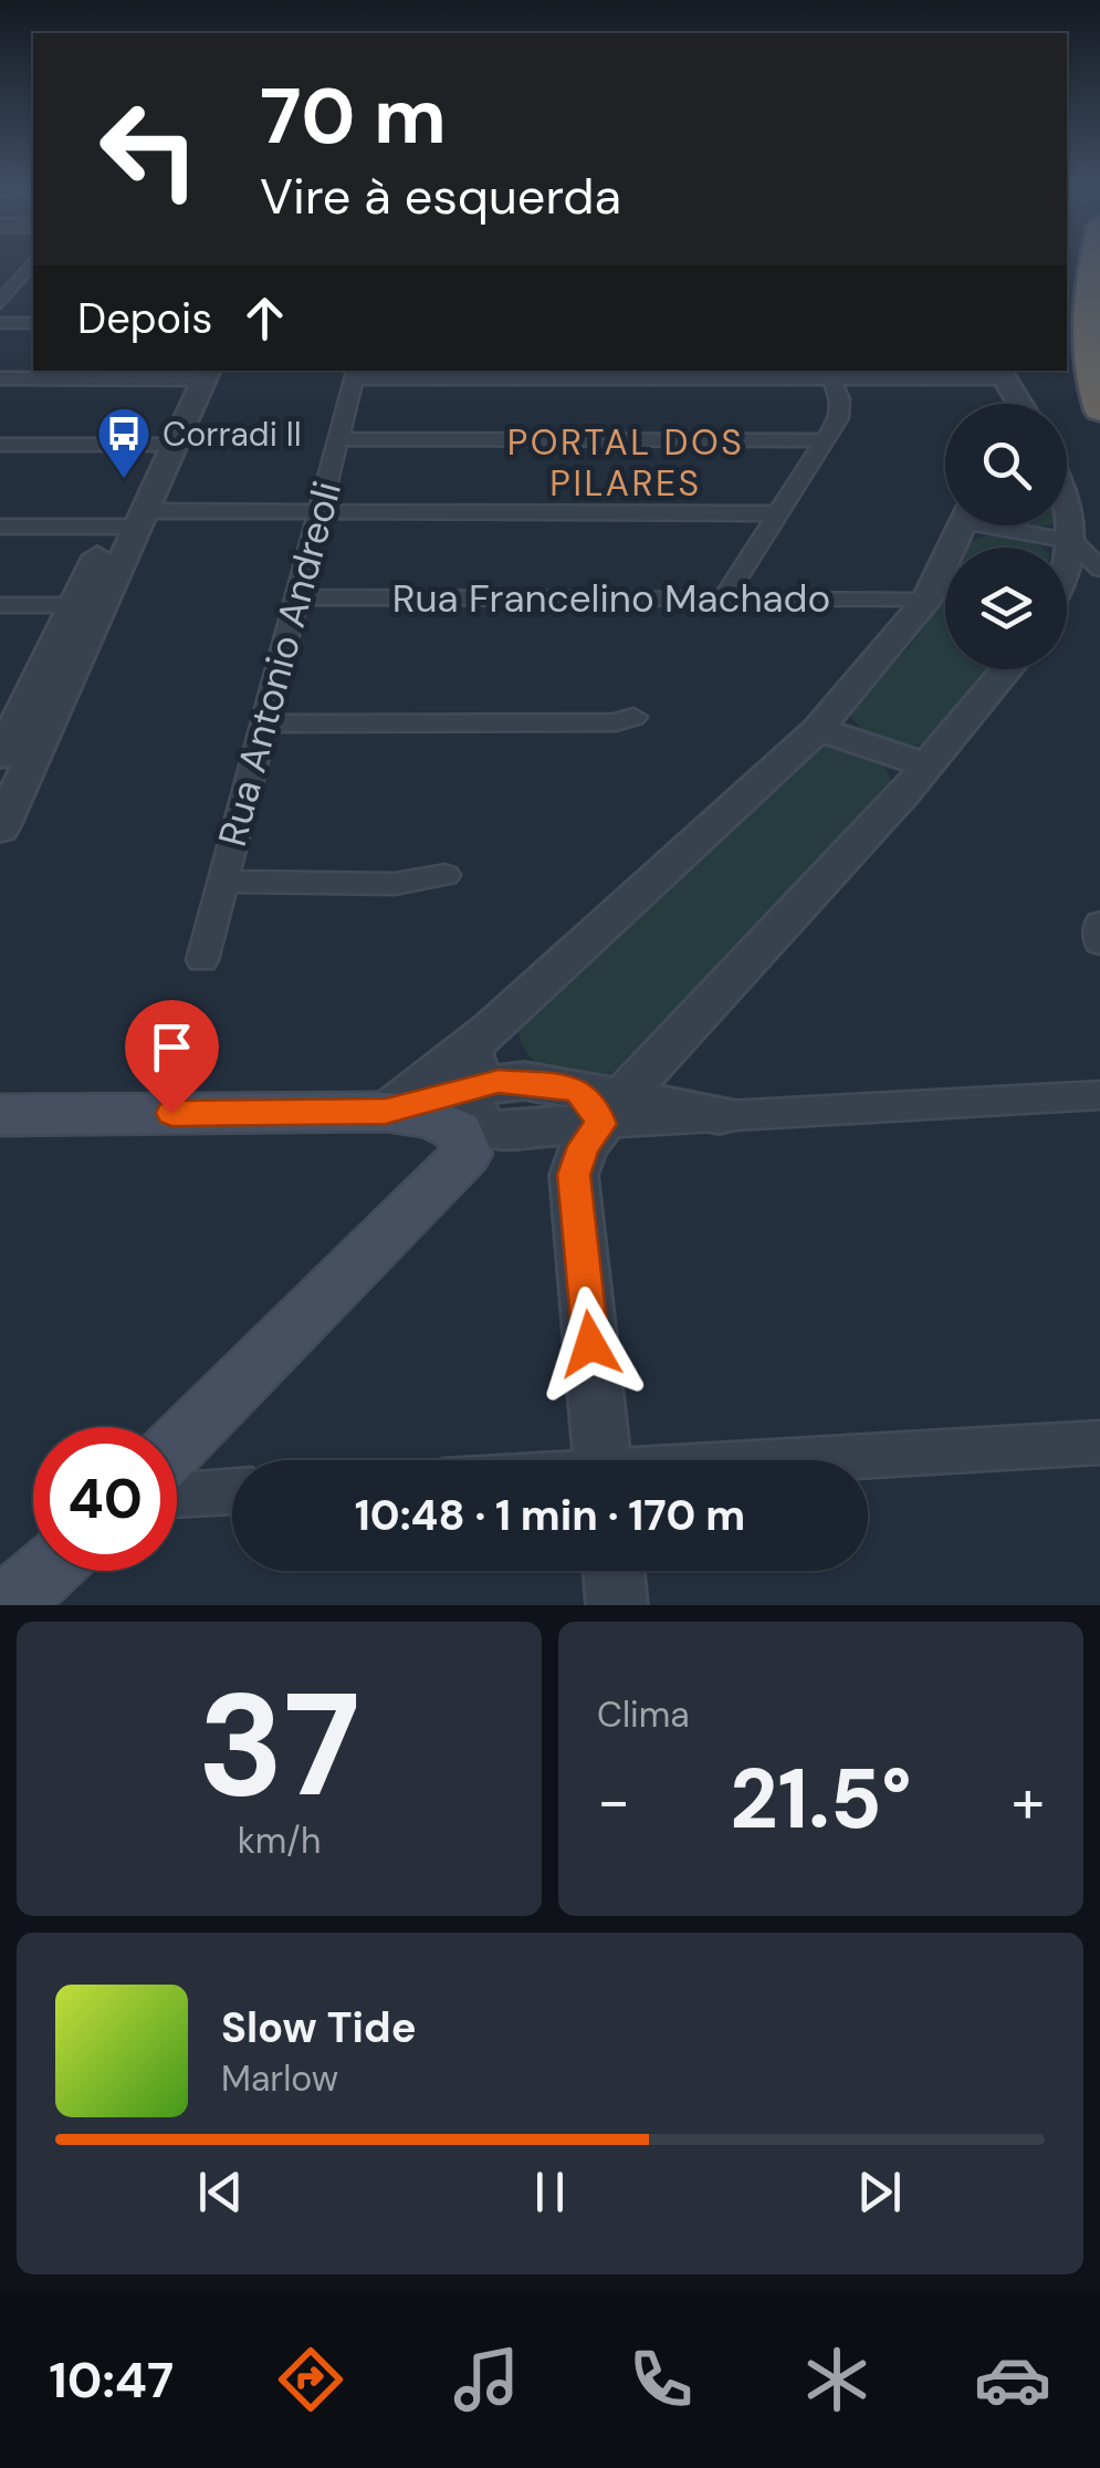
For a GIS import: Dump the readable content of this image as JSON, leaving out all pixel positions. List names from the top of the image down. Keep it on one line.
{"streets":{"street":["Rua Francelino Machado","Rua Antonio Andreoli"]},"crossings":[["Rua Francelino Machado","Rua Antonio Andreoli"]],"districts":["PORTAL DOS PILARES"],"places":{"bus stop":["Corradi II"]},"page":{"turn":["70 m","Vire à esquerda"],"then":"Depois","limit":"40","trip":"10:48 · 1 min · 170 m","tile":[["37","km/h"],"Clima"],"heat":["−","21.5°","+"],"song":["Slow Tide","Marlow"],"tabs":"10:47"}}
